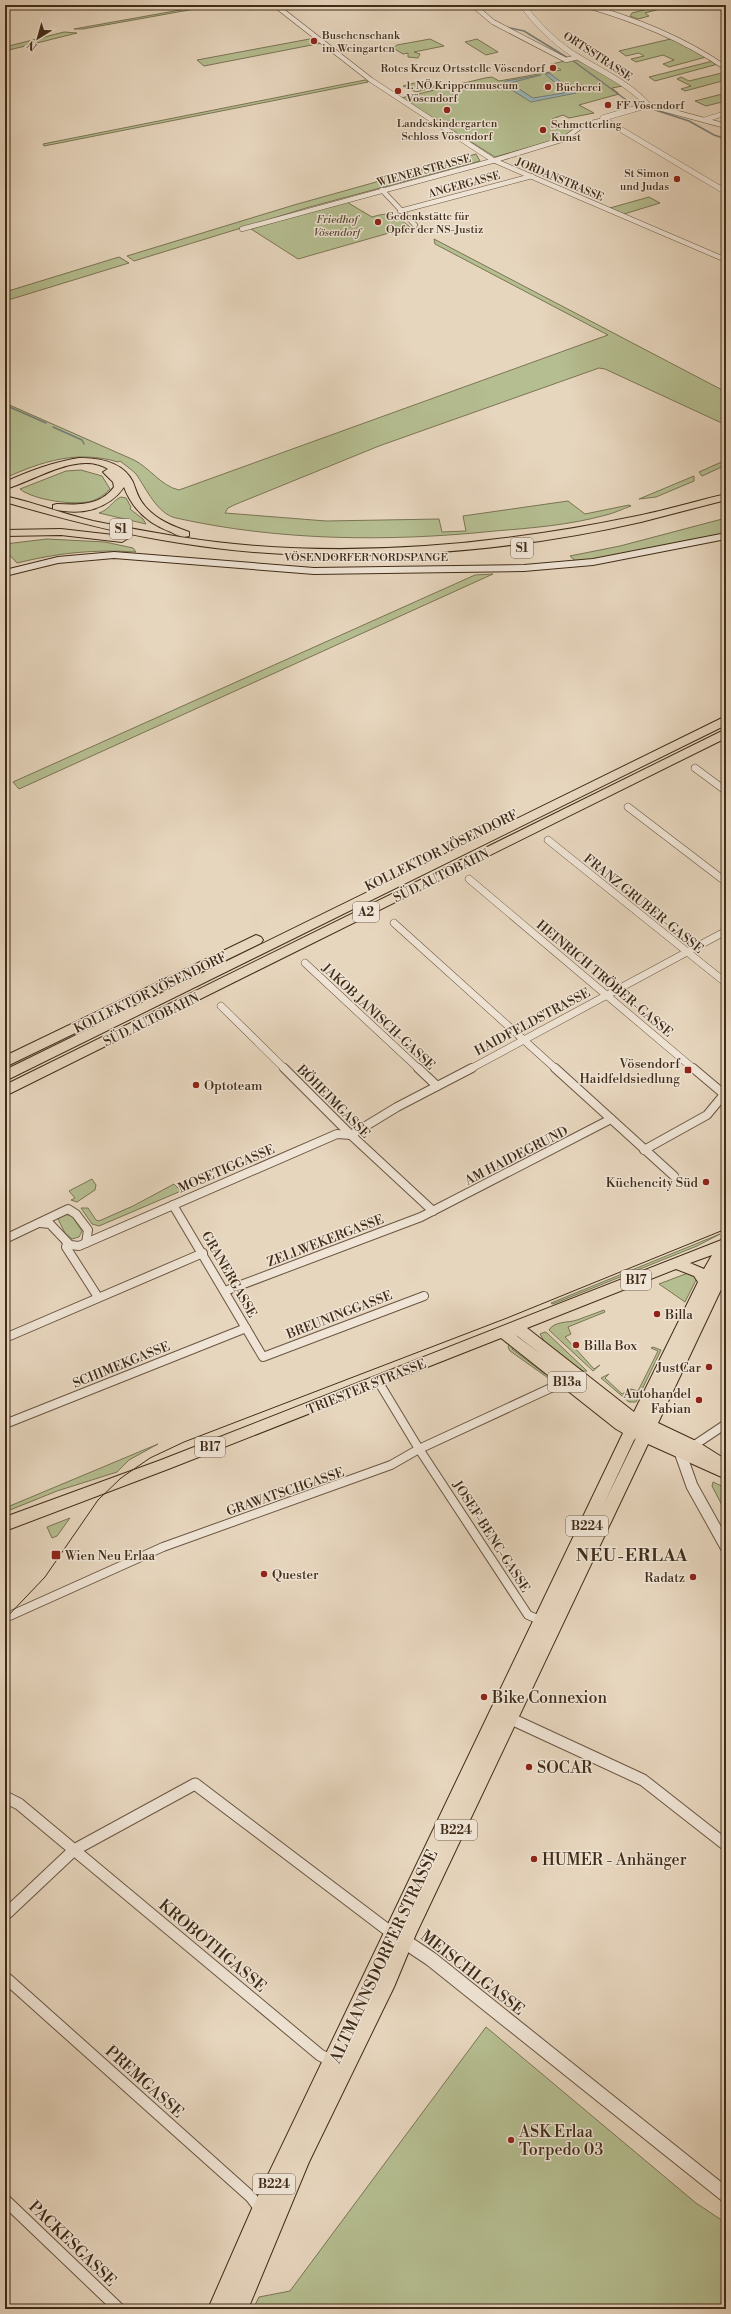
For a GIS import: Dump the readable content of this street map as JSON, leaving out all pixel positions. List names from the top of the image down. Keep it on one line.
{"streets":{"highway":["S1","KOLLEKTOR VÖSENDORF","SÜD AUTOBAHN","A2"],"main road":["VÖSENDORFER NORDSPANGE","B17","B13a","TRIESTER STRASSE","B224","ALTMANNSDORFER STRASSE"],"street":["ORTSSTRASSE","WIENER STRASSE","JORDANSTRASSE","ANGERGASSE","FRANZ GRUBER-GASSE","HEINRICH TRÖBER-GASSE","JAKOB JANISCH-GASSE","HAIDFELDSTRASSE","BÖHEIMGASSE","AM HAIDEGRUND","MOSETIGGASSE","ZELLWEKERGASSE","GRANERGASSE","BREUNINGGASSE","SCHIMEKGASSE","GRAWATSCHGASSE","JOSEF-BENC-GASSE","KROBOTHGASSE","MEISCHLGASSE","PREMGASSE","PACKESGASSE"]},"crossings":[["WIENER STRASSE","JORDANSTRASSE"],["JORDANSTRASSE","ANGERGASSE"],["FRANZ GRUBER-GASSE","HAIDFELDSTRASSE"],["HEINRICH TRÖBER-GASSE","HAIDFELDSTRASSE"],["JAKOB JANISCH-GASSE","HAIDFELDSTRASSE"],["HAIDFELDSTRASSE","BÖHEIMGASSE"],["HAIDFELDSTRASSE","MOSETIGGASSE"],["BÖHEIMGASSE","AM HAIDEGRUND"],["BÖHEIMGASSE","MOSETIGGASSE"],["BÖHEIMGASSE","ZELLWEKERGASSE"],["AM HAIDEGRUND","ZELLWEKERGASSE"],["MOSETIGGASSE","GRANERGASSE"],["ZELLWEKERGASSE","GRANERGASSE"],["GRANERGASSE","BREUNINGGASSE"],["GRANERGASSE","SCHIMEKGASSE"],["B13a","TRIESTER STRASSE"],["B13a","GRAWATSCHGASSE"],["B13a","ALTMANNSDORFER STRASSE"],["TRIESTER STRASSE","JOSEF-BENC-GASSE"],["TRIESTER STRASSE","ALTMANNSDORFER STRASSE"],["GRAWATSCHGASSE","JOSEF-BENC-GASSE"],["JOSEF-BENC-GASSE","ALTMANNSDORFER STRASSE"],["KROBOTHGASSE","ALTMANNSDORFER STRASSE"],["KROBOTHGASSE","MEISCHLGASSE"],["ALTMANNSDORFER STRASSE","MEISCHLGASSE"],["ALTMANNSDORFER STRASSE","PREMGASSE"]],"districts":["NEU-ERLAA"],"parks":["Friedhof Vösendorf"],"places":{"other":["Buschenschank im Weingarten","Rotes Kreuz Ortsstelle Vösendorf","Bücherei","1. NÖ Krippenmuseum Vösendorf","FF Vösendorf","Landeskindergarten Schloss Vösendorf","Schmetterling Kunst","St Simon und Judas","Gedenkstätte für Opfer der NS-Justiz","Optoteam","Küchencity Süd","Billa","Billa Box","JustCar","Autohandel Fabian","Quester","Radatz","Bike Connexion","SOCAR","HUMER - Anhänger","ASK Erlaa Torpedo 03"],"transit":["Vösendorf Haidfeldsiedlung","Wien Neu Erlaa"]},"north":"bottom left"}
